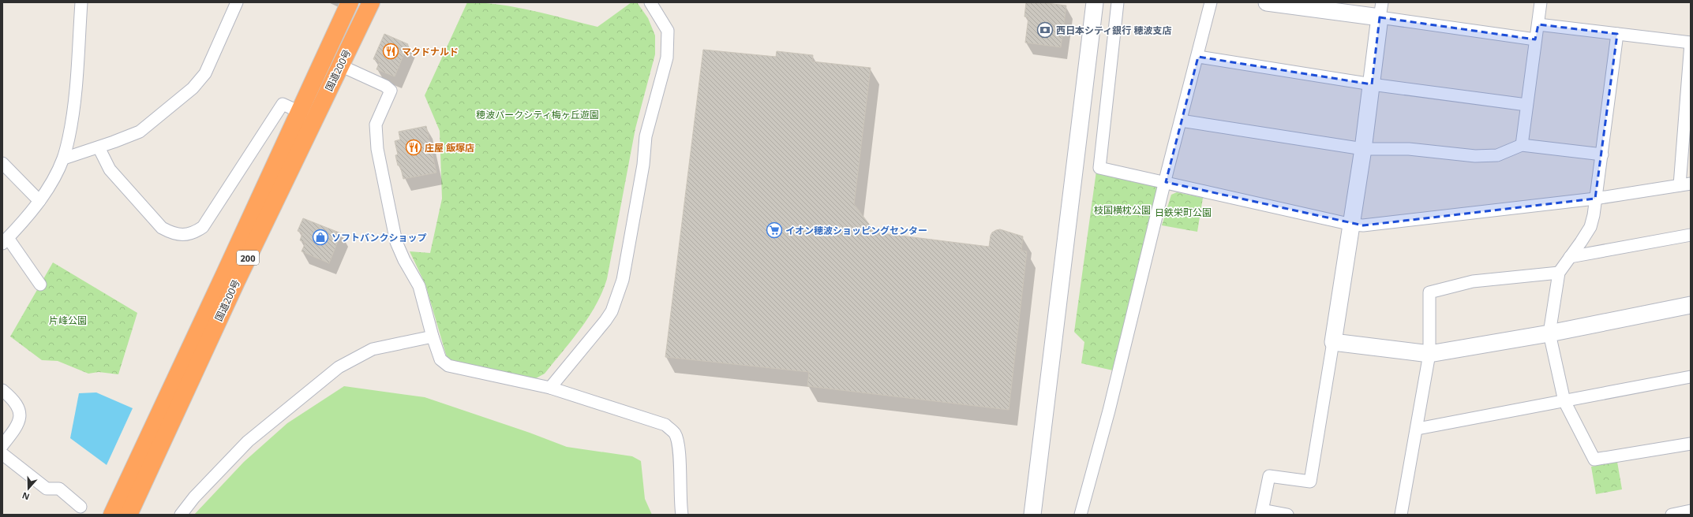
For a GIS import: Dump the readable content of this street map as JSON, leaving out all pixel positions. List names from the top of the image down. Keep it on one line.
{"streets":{"highway":["国道200号","200"]},"parks":["穂波パークシティ梅ヶ丘遊園","枝国横枕公園","日鉄栄町公園","片峰公園"],"places":{"bank":["西日本シティ銀行 穂波支店"],"restaurant":["マクドナルド","庄屋 飯塚店"],"supermarket":["イオン穂波ショッピングセンター"],"shop":["ソフトバンクショップ"]},"north":"bottom"}
